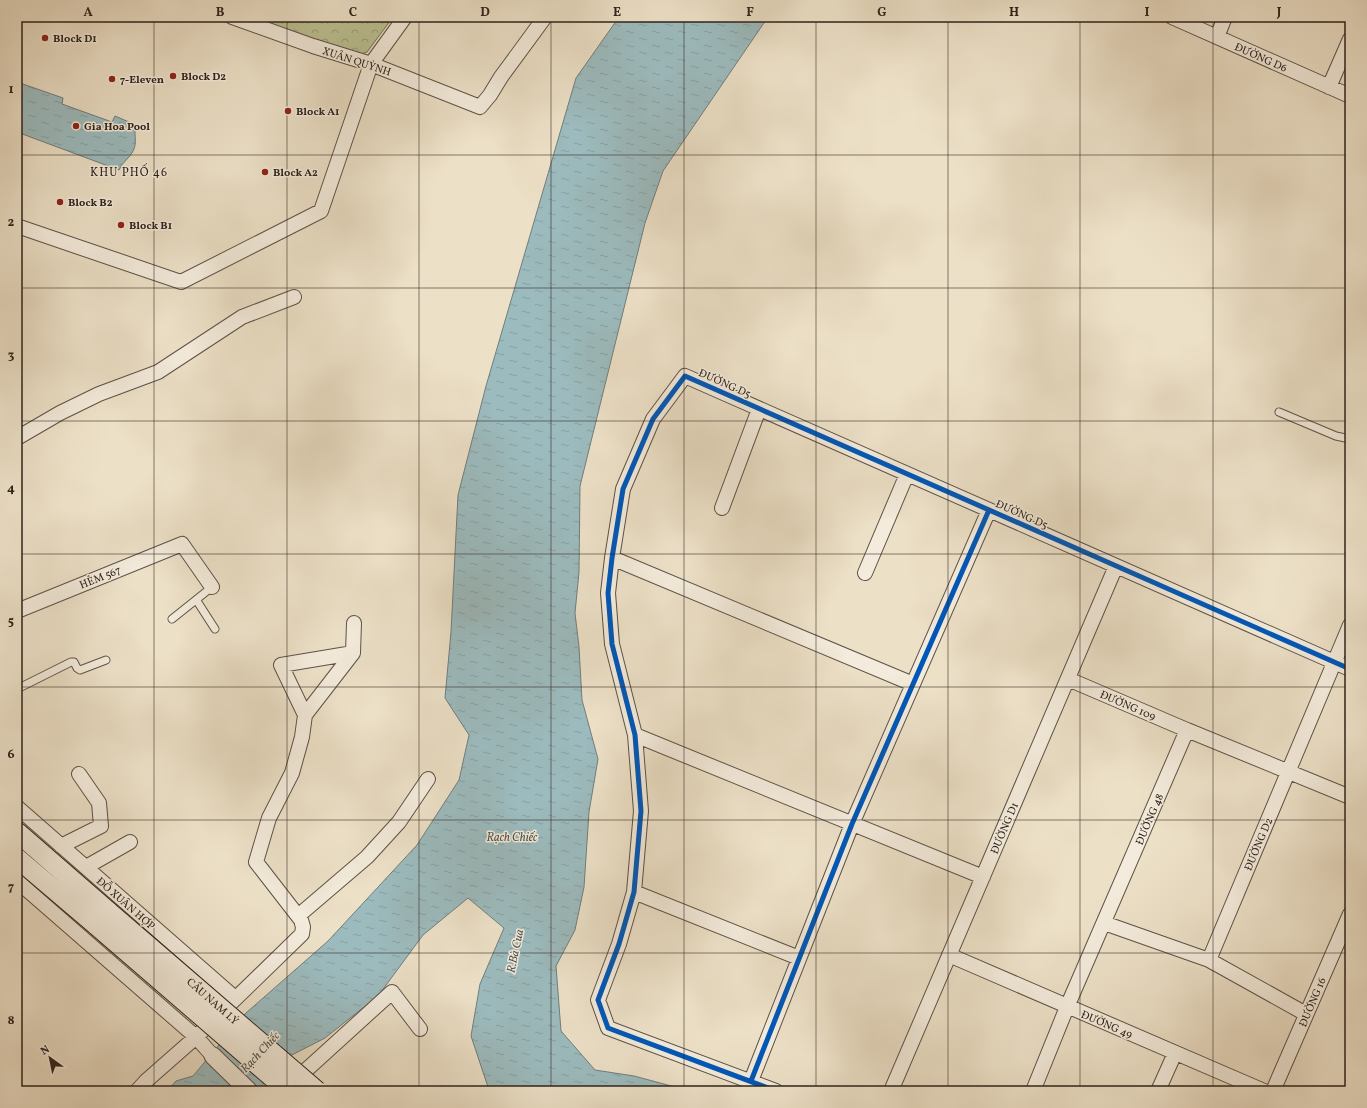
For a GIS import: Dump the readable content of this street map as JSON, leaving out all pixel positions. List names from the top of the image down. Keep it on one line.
{"streets":{"main road":["ĐỖ XUÂN HỢP","CẦU NAM LÝ"],"street":["ĐƯỜNG D6","XUÂN QUỲNH","ĐƯỜNG D5","HẺM 567","ĐƯỜNG 109","ĐƯỜNG 48","ĐƯỜNG D1","ĐƯỜNG D2","ĐƯỜNG 16","ĐƯỜNG 49"]},"crossings":[["ĐƯỜNG D5","ĐƯỜNG D1"],["ĐƯỜNG D5","ĐƯỜNG D2"],["ĐƯỜNG 109","ĐƯỜNG 48"],["ĐƯỜNG 109","ĐƯỜNG D1"],["ĐƯỜNG 48","ĐƯỜNG 49"],["ĐƯỜNG D1","ĐƯỜNG 49"],["ĐỖ XUÂN HỢP","CẦU NAM LÝ"]],"districts":["KHU PHỐ 46"],"water":["Rạch Chiếc","R.Bà Cua"],"places":["Block D1","Block D2","7-Eleven","Block A1","Gia Hoa Pool","Block A2","Block B2","Block B1"],"north":"top left","grid":{"columns":["A","B","C","D","E","F","G","H","I","J"],"rows":["1","2","3","4","5","6","7","8"]}}
